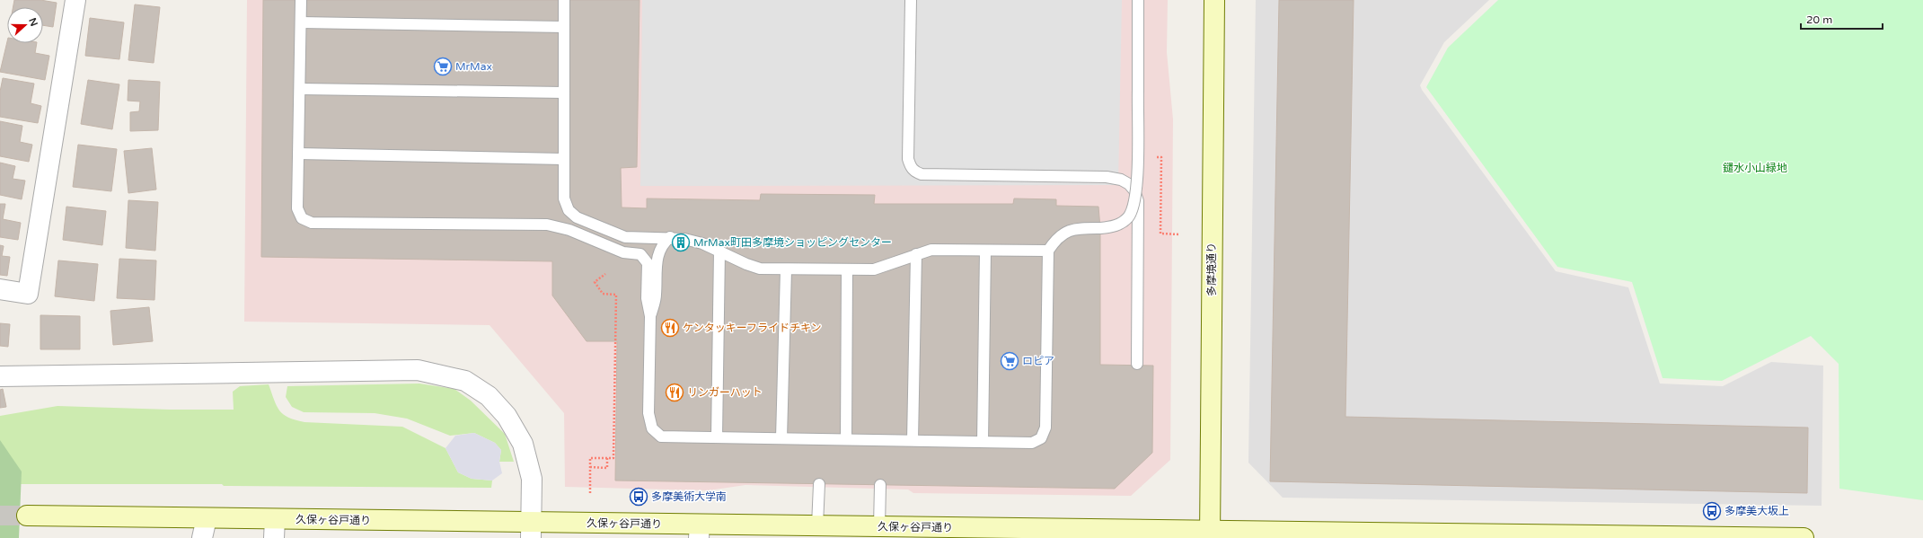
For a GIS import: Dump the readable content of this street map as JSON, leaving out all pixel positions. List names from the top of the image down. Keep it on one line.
{"streets":{"street":["多摩境通り","久保ヶ谷戸通り"]},"crossings":[["多摩境通り","久保ヶ谷戸通り"]],"parks":["鑓水小山緑地"],"places":{"supermarket":["MrMax","ロピア"],"building":["MrMax町田多摩境ショッピングセンター"],"restaurant":["ケンタッキーフライドチキン","リンガーハット"],"bus stop":["多摩美術大学南","多摩美大坂上"]},"scale_bar":"20 m","north":"right"}
